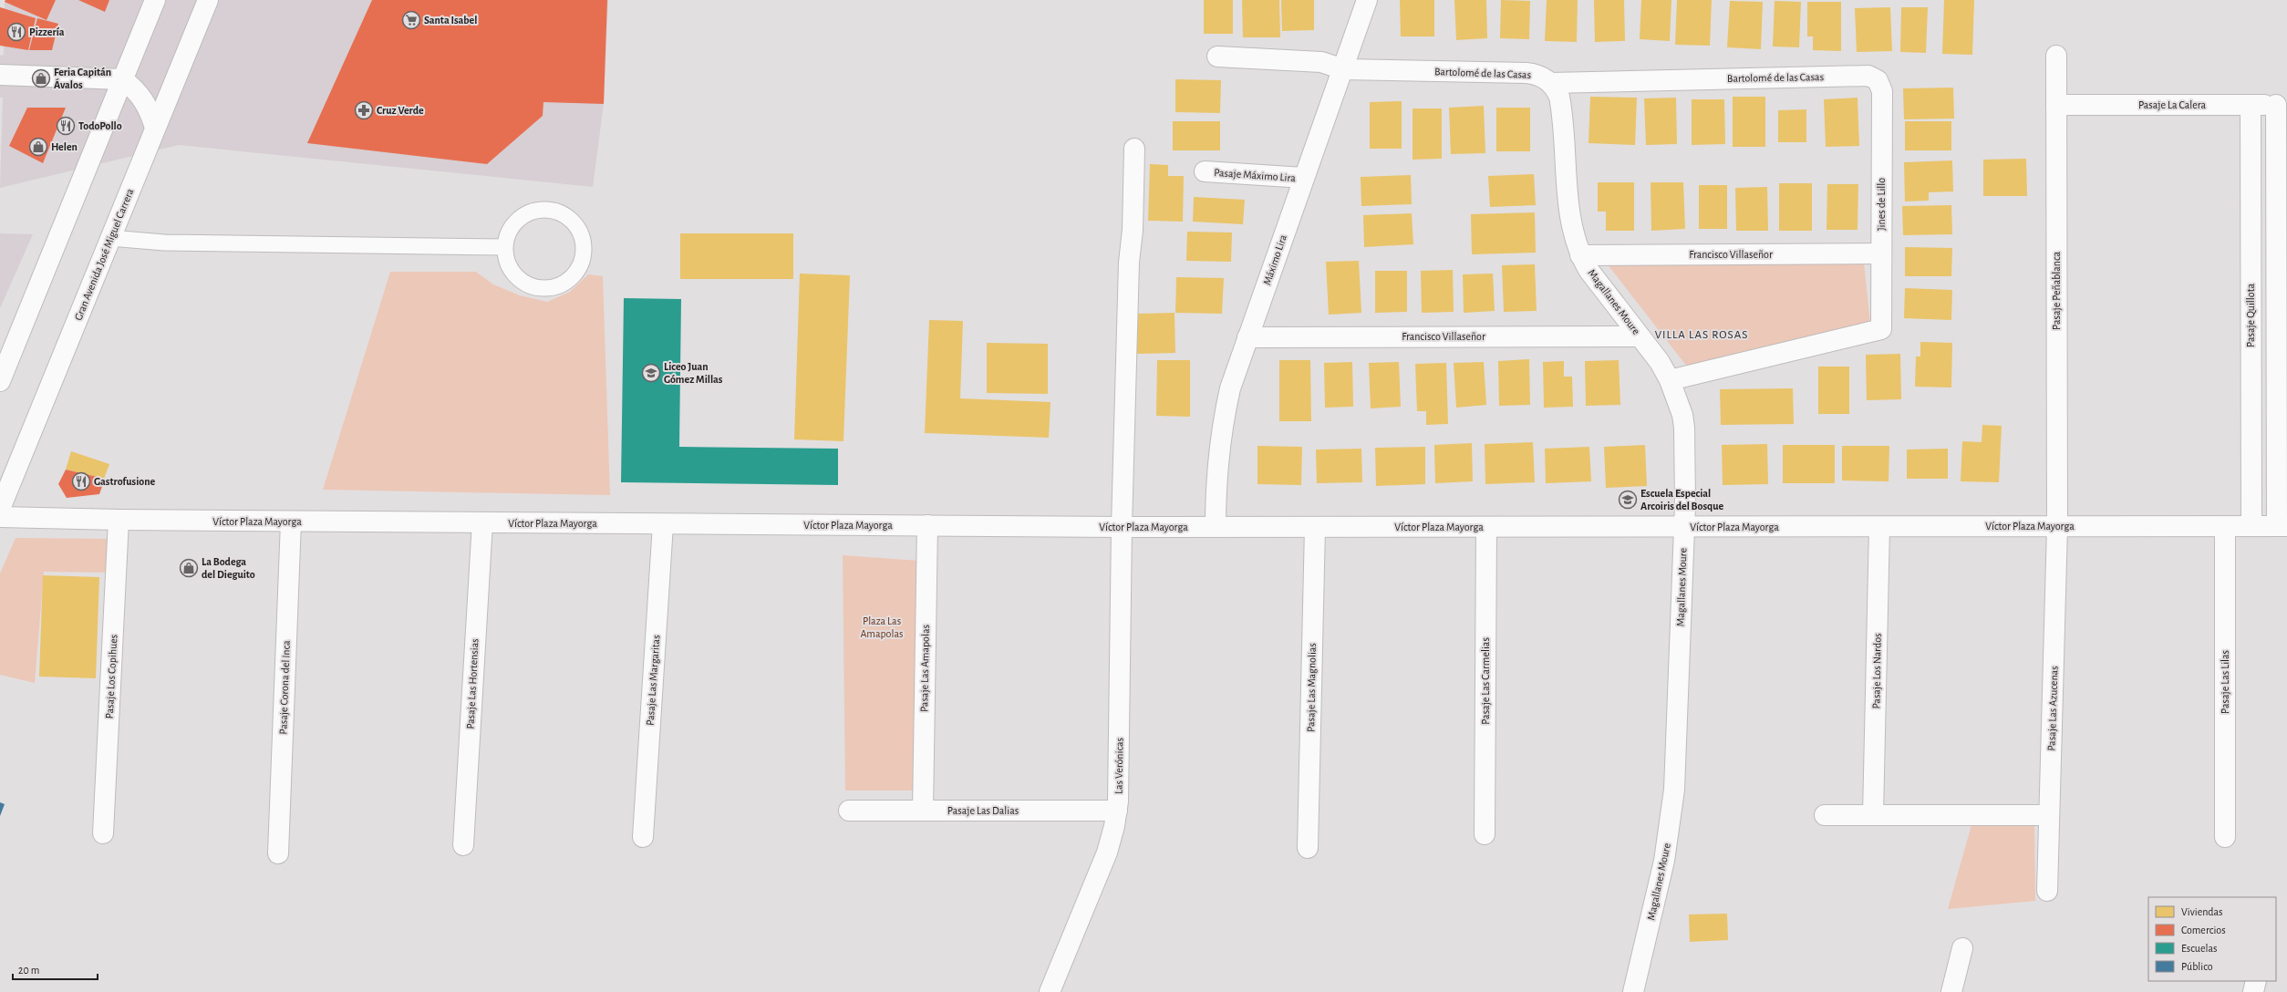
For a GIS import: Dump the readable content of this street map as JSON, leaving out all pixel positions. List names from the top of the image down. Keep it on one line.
{"streets":{"street":["Bartolomé de las Casas","Pasaje La Calera","Pasaje Máximo Lira","Jines de Lillo","Gran Avenida José Miguel Carrera","Francisco Villaseñor","Máximo Lira","Pasaje Peñablanca","Magallanes Moure","Pasaje Quillota","Víctor Plaza Mayorga","Pasaje Las Amapolas","Pasaje Los Nardos","Pasaje Los Copihues","Pasaje Las Margaritas","Pasaje Las Carmelias","Pasaje Las Lilas","Pasaje Las Hortensias","Pasaje Corona del Inca","Pasaje Las Magnolias","Pasaje Las Azucenas","Las Verónicas","Pasaje Las Dalias"]},"crossings":[["Bartolomé de las Casas","Jines de Lillo"],["Bartolomé de las Casas","Máximo Lira"],["Bartolomé de las Casas","Magallanes Moure"],["Pasaje La Calera","Pasaje Peñablanca"],["Pasaje La Calera","Pasaje Quillota"],["Pasaje Máximo Lira","Máximo Lira"],["Jines de Lillo","Francisco Villaseñor"],["Jines de Lillo","Magallanes Moure"],["Francisco Villaseñor","Máximo Lira"],["Francisco Villaseñor","Magallanes Moure"],["Máximo Lira","Víctor Plaza Mayorga"],["Pasaje Peñablanca","Víctor Plaza Mayorga"],["Pasaje Peñablanca","Pasaje Las Azucenas"],["Magallanes Moure","Víctor Plaza Mayorga"],["Pasaje Quillota","Víctor Plaza Mayorga"],["Víctor Plaza Mayorga","Pasaje Las Amapolas"],["Víctor Plaza Mayorga","Pasaje Los Nardos"],["Víctor Plaza Mayorga","Pasaje Los Copihues"],["Víctor Plaza Mayorga","Pasaje Las Margaritas"],["Víctor Plaza Mayorga","Pasaje Las Carmelias"],["Víctor Plaza Mayorga","Pasaje Las Lilas"],["Víctor Plaza Mayorga","Pasaje Las Hortensias"],["Víctor Plaza Mayorga","Pasaje Corona del Inca"],["Víctor Plaza Mayorga","Pasaje Las Magnolias"],["Víctor Plaza Mayorga","Pasaje Las Azucenas"],["Víctor Plaza Mayorga","Las Verónicas"],["Pasaje Las Amapolas","Pasaje Las Dalias"],["Las Verónicas","Pasaje Las Dalias"]],"districts":["VILLA LAS ROSAS"],"parks":["Plaza Las Amapolas"],"places":{"supermarket":["Santa Isabel"],"restaurant":["Pizzería","TodoPollo","Gastrofusione"],"shop":["Feria Capitán Ávalos","Helen","La Bodega del Dieguito"],"pharmacy":["Cruz Verde"],"school or university":["Liceo Juan Gómez Millas","Escuela Especial Arcoiris del Bosque"]},"legend":["Viviendas","Comercios","Escuelas","Público"],"scale_bar":"20 m"}
